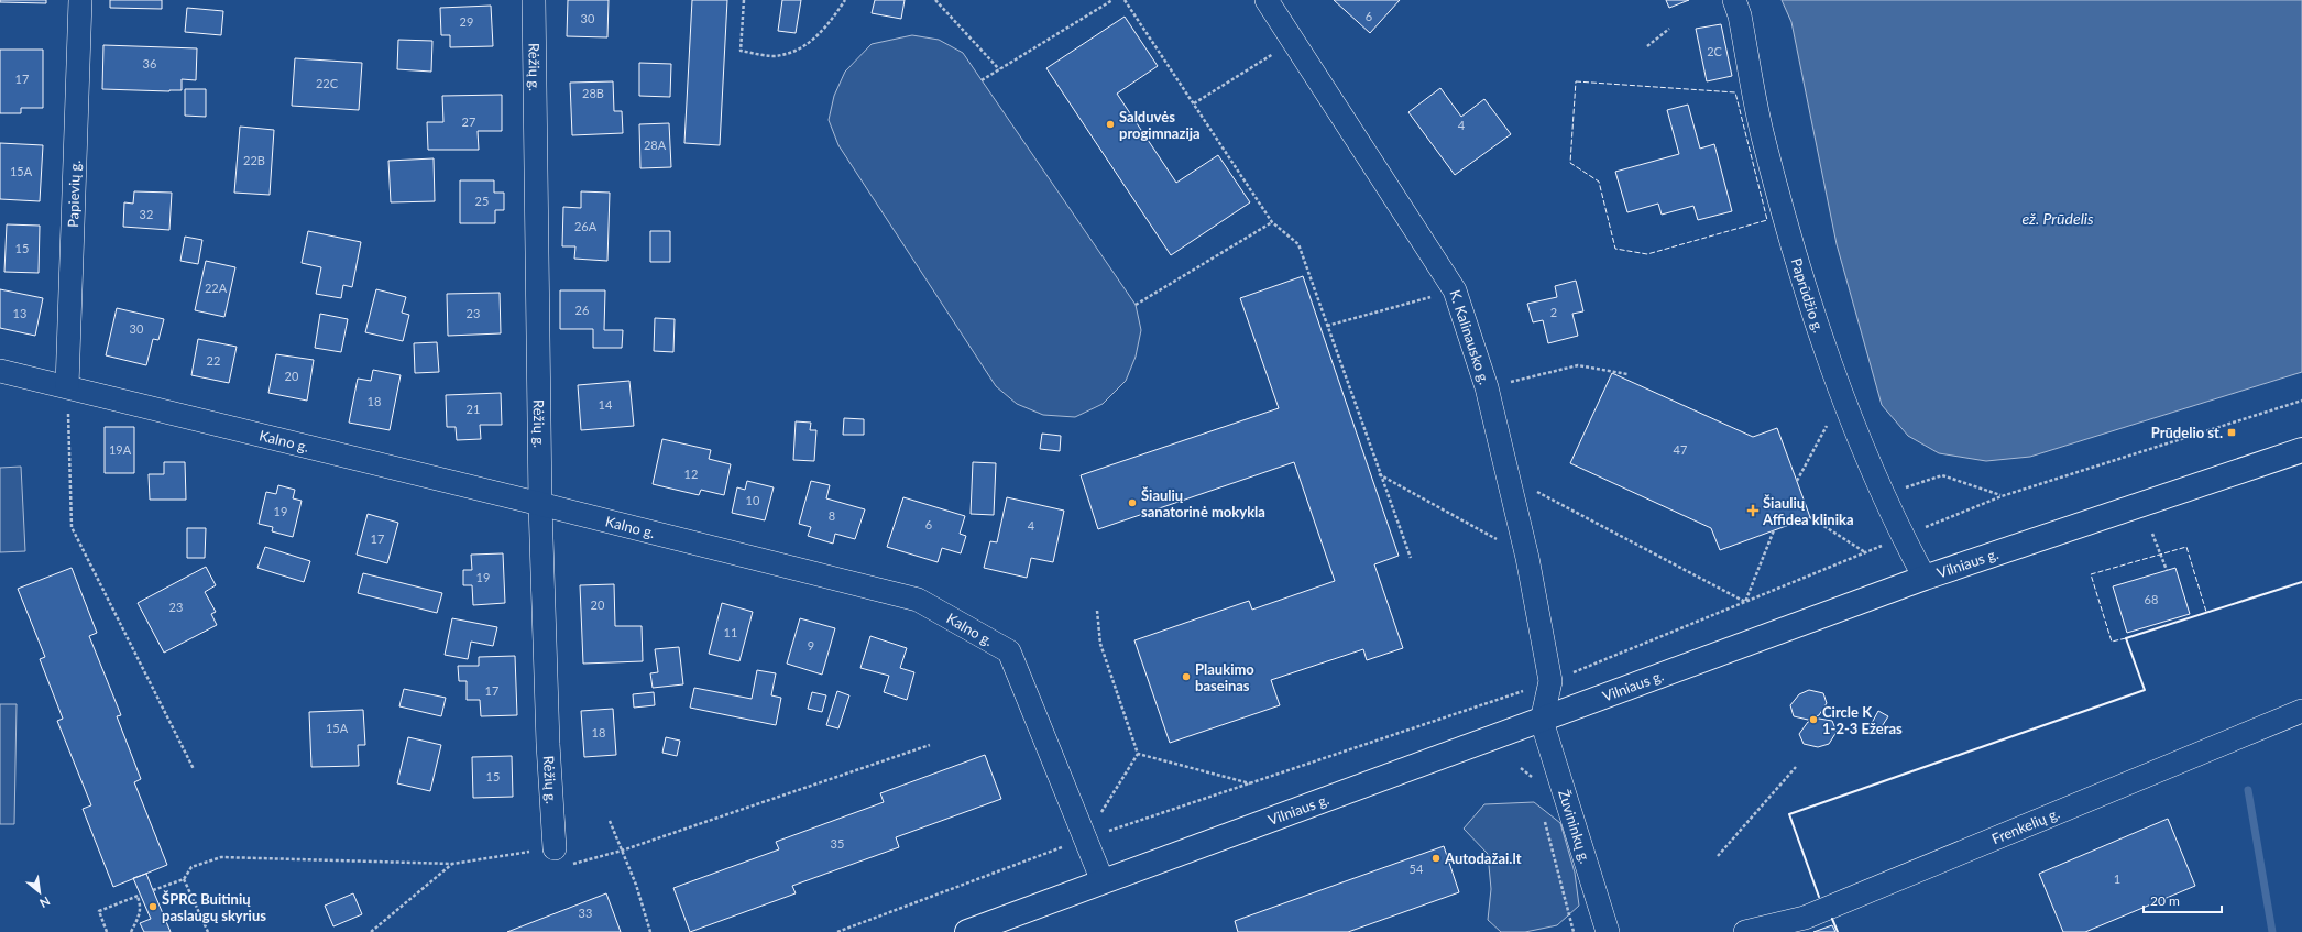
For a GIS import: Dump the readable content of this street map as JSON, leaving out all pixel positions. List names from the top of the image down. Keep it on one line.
{"streets":{"highway":["Vilniaus g."],"street":["Rėžių g.","Papievių g.","Paprūdžio g.","K. Kalinausko g.","Kalno g.","Žuvininkų g.","Frenkelių g."]},"crossings":[["Rėžių g.","Kalno g."],["Papievių g.","Kalno g."],["Paprūdžio g.","Vilniaus g."],["K. Kalinausko g.","Vilniaus g."],["K. Kalinausko g.","Žuvininkų g."],["Kalno g.","Vilniaus g."],["Vilniaus g.","Žuvininkų g."]],"water":["ež. Prūdelis"],"places":{"other":["Salduvės progimnazija","Šiaulių sanatorinė mokykla","Plaukimo baseinas","Circle K 1-2-3 Ežeras","Autodažai.lt","ŠPRC Buitinių paslaugų skyrius"],"transit":["Prūdelio st."],"health":["Šiaulių Affidea klinika"]},"house_numbers":["6","30","29","2C","36","17","22C","28B","27","4","28A","22B","15A","25","32","26A","15","22A","26","2","13","23","30","22","20","18","14","21","19A","47","12","10","19","8","6","4","17","19","68","20","23","11","9","17","15A","18","15","35","54","1","33"],"scale_bar":"20 m","north":"bottom right"}
